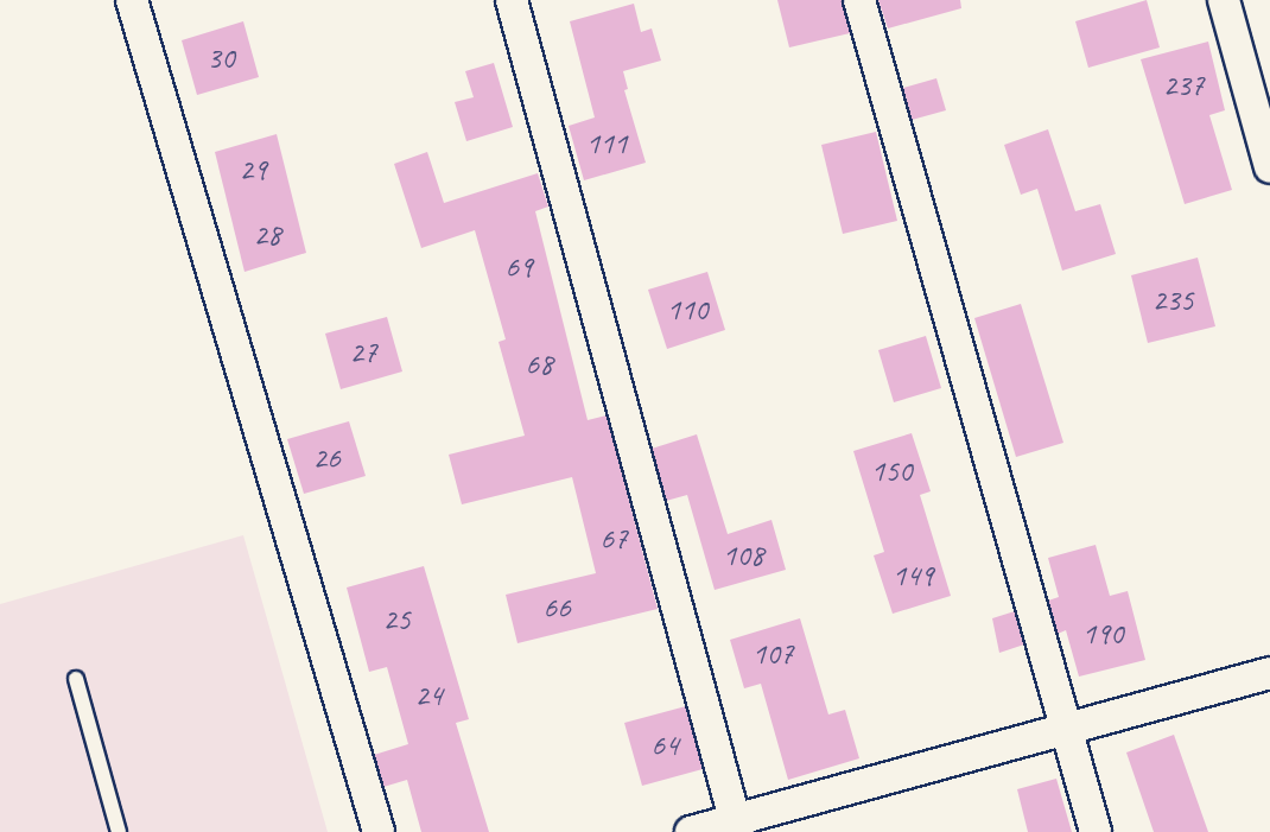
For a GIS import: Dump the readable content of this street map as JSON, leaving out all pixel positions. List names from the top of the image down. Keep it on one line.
{"house_numbers":["30","237","111","29","28","69","235","110","27","68","26","150","67","108","149","66","25","190","107","24","64"]}
